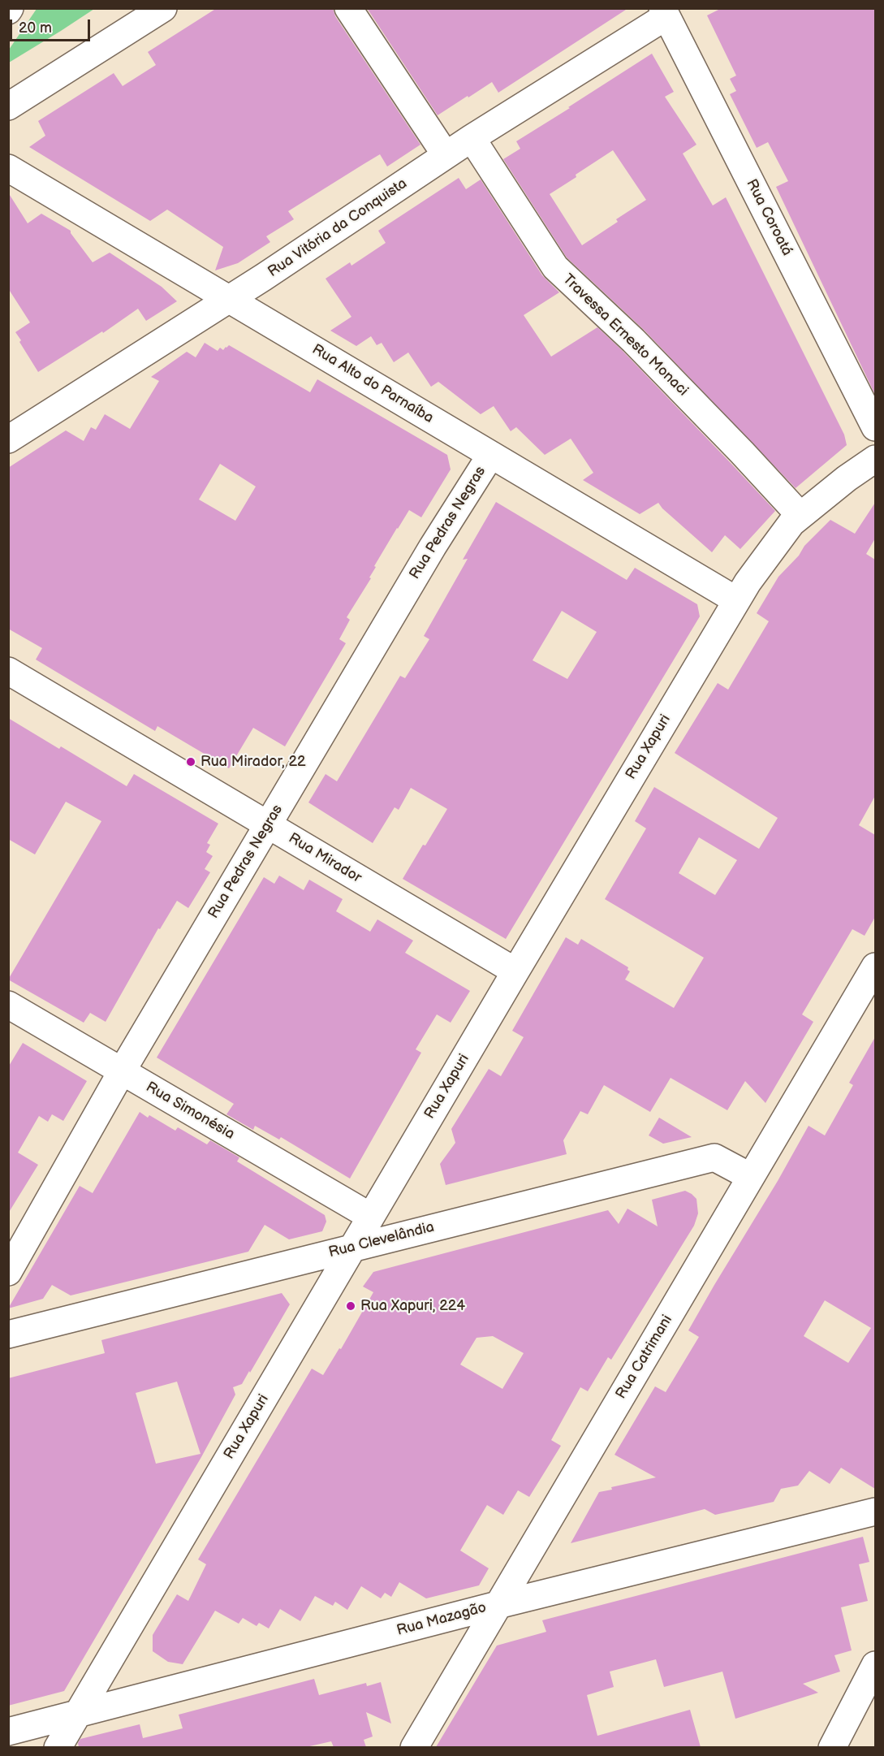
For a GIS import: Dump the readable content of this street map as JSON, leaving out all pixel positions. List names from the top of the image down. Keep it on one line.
{"streets":{"street":["Rua Coroatá","Rua Vitória da Conquista","Travessa Ernesto Monaci","Rua Alto do Parnaíba","Rua Pedras Negras","Rua Xapuri","Rua Mirador","Rua Simonésia","Rua Clevelândia","Rua Catrimani","Rua Mazagão"]},"crossings":[["Rua Coroatá","Rua Vitória da Conquista"],["Rua Vitória da Conquista","Travessa Ernesto Monaci"],["Rua Vitória da Conquista","Rua Alto do Parnaíba"],["Travessa Ernesto Monaci","Rua Xapuri"],["Rua Alto do Parnaíba","Rua Pedras Negras"],["Rua Alto do Parnaíba","Rua Xapuri"],["Rua Pedras Negras","Rua Mirador"],["Rua Pedras Negras","Rua Simonésia"],["Rua Xapuri","Rua Mirador"],["Rua Xapuri","Rua Simonésia"],["Rua Xapuri","Rua Clevelândia"],["Rua Xapuri","Rua Mazagão"],["Rua Clevelândia","Rua Catrimani"],["Rua Catrimani","Rua Mazagão"]],"places":["Rua Mirador, 22","Rua Xapuri, 224"],"scale_bar":"20 m"}
